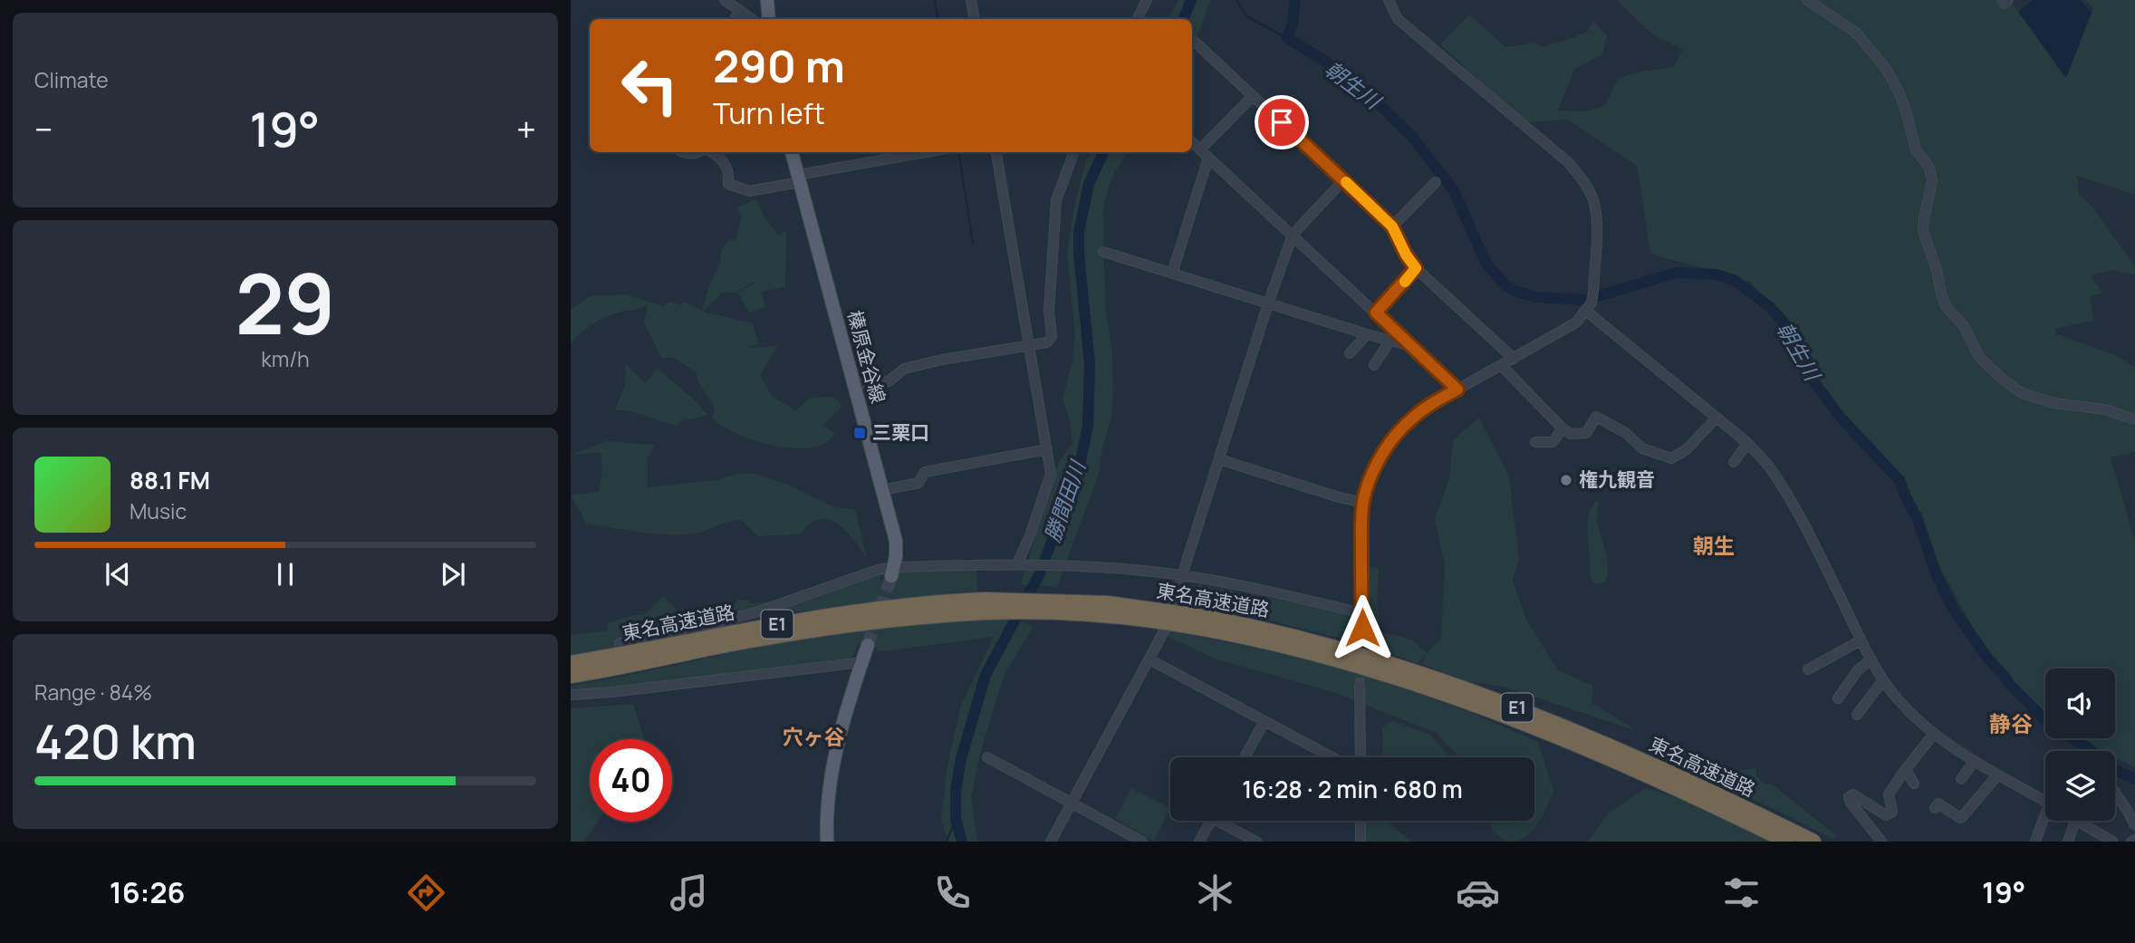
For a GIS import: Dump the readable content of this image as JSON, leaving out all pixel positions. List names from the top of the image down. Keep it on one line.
{"streets":{"highway":["東名高速道路","E1"],"main road":["榛原金谷線"]},"districts":["朝生","静谷","穴ヶ谷"],"water":["朝生川","勝間田川"],"places":{"transit":["三栗口"],"other":["権九観音"]},"page":{"tile":["Climate",["29","km/h"],["Range · 84%","420 km"]],"turn":["290 m","Turn left"],"heat":["−","19°","+"],"song":["88.1 FM","Music"],"limit":"40","trip":"16:28 · 2 min · 680 m","tabs":["16:26","19°"]}}
